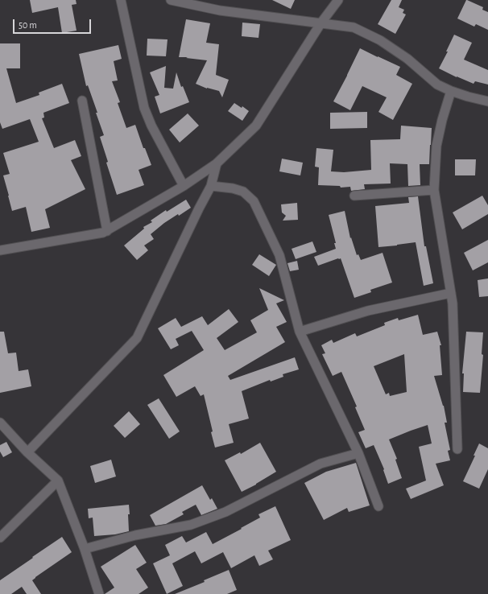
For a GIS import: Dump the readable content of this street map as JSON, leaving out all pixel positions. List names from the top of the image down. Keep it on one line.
{"scale_bar":"50 m"}
